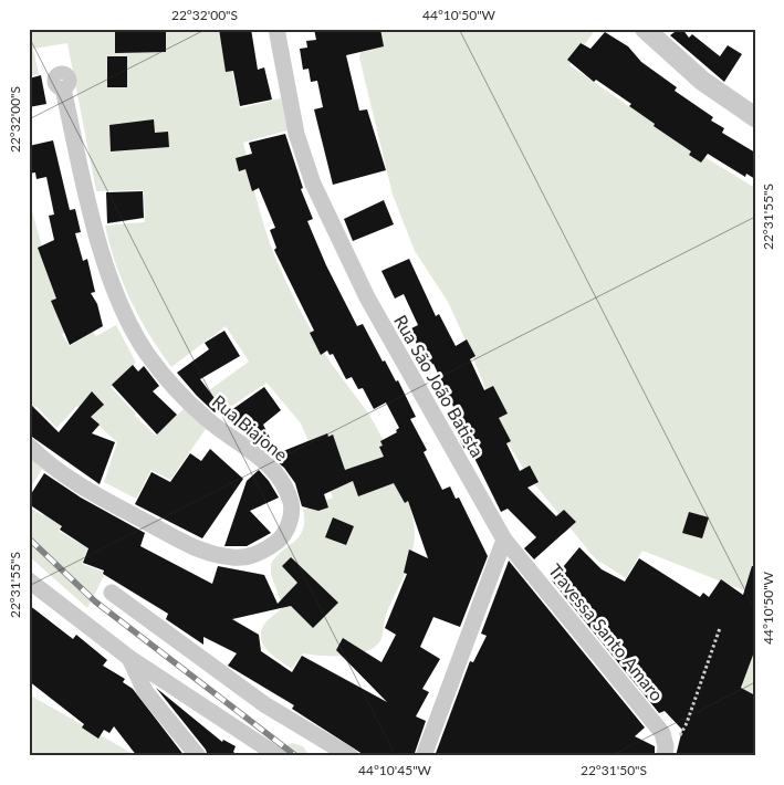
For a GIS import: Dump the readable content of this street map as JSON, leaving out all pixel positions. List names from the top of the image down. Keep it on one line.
{"streets":{"street":["Rua São João Batista","Rua Biajone","Travessa Santo Amaro"]},"crossings":[["Rua São João Batista","Travessa Santo Amaro"]],"coordinates":["22°32'00\"S","44°10'50\"W","22°31'55\"S","44°10'45\"W","22°31'50\"S"]}
